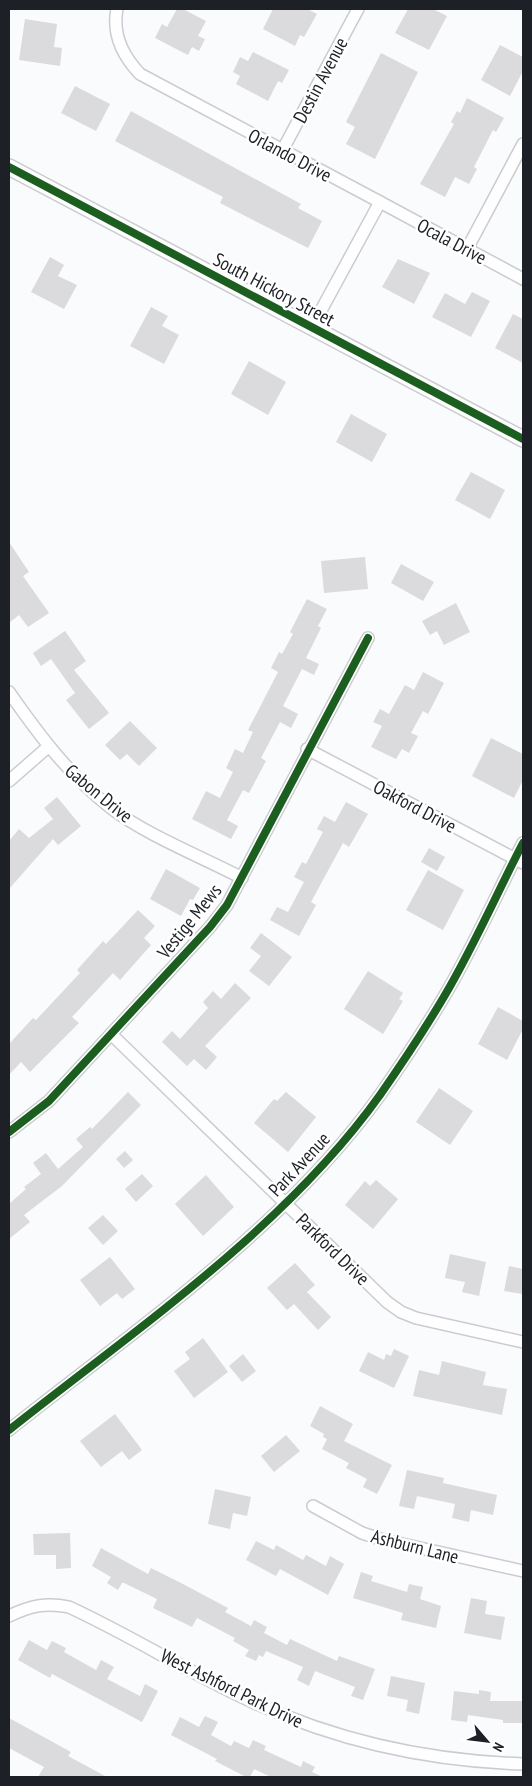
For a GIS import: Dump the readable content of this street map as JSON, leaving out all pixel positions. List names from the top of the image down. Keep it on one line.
{"streets":{"street":["Destin Avenue","Orlando Drive","Ocala Drive","South Hickory Street","Gabon Drive","Oakford Drive","Vestige Mews","Park Avenue","Parkford Drive","Ashburn Lane","West Ashford Park Drive"]},"crossings":[["Destin Avenue","Orlando Drive"],["Orlando Drive","Ocala Drive"],["Gabon Drive","Vestige Mews"],["Oakford Drive","Vestige Mews"],["Oakford Drive","Park Avenue"],["Vestige Mews","Parkford Drive"],["Park Avenue","Parkford Drive"]],"north":"bottom right"}
